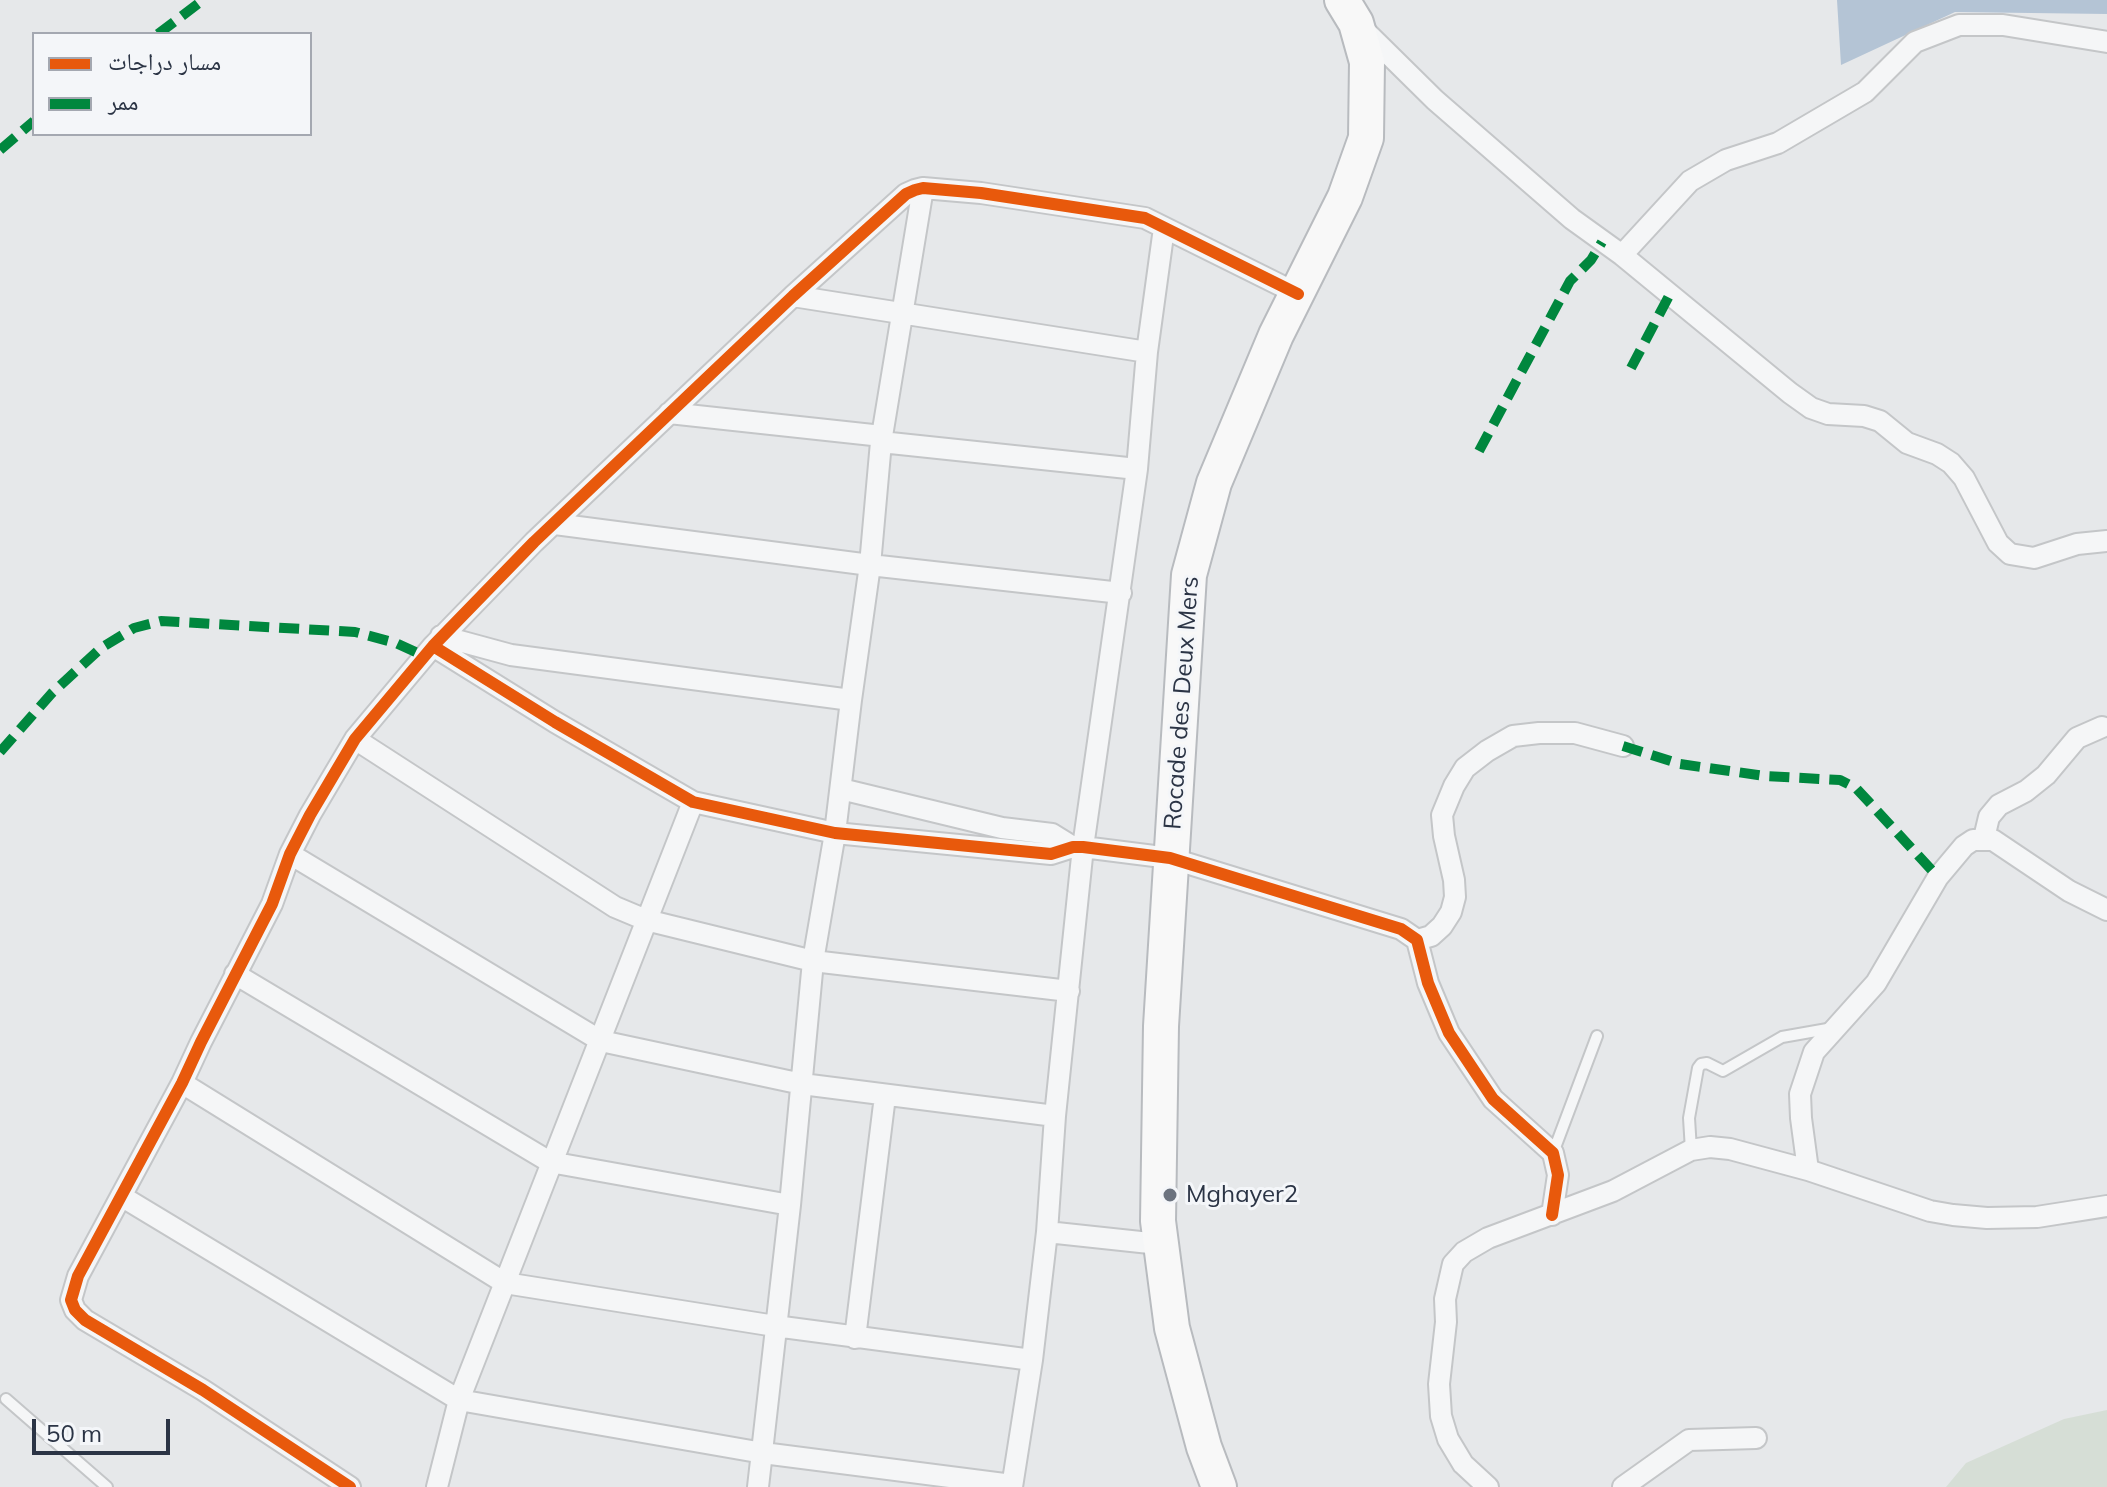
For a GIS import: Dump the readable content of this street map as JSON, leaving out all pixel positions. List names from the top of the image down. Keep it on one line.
{"streets":{"highway":["Rocade des Deux Mers"]},"places":["Mghayer2"],"legend":["مسار دراجات","ممر"],"scale_bar":"50 m"}
